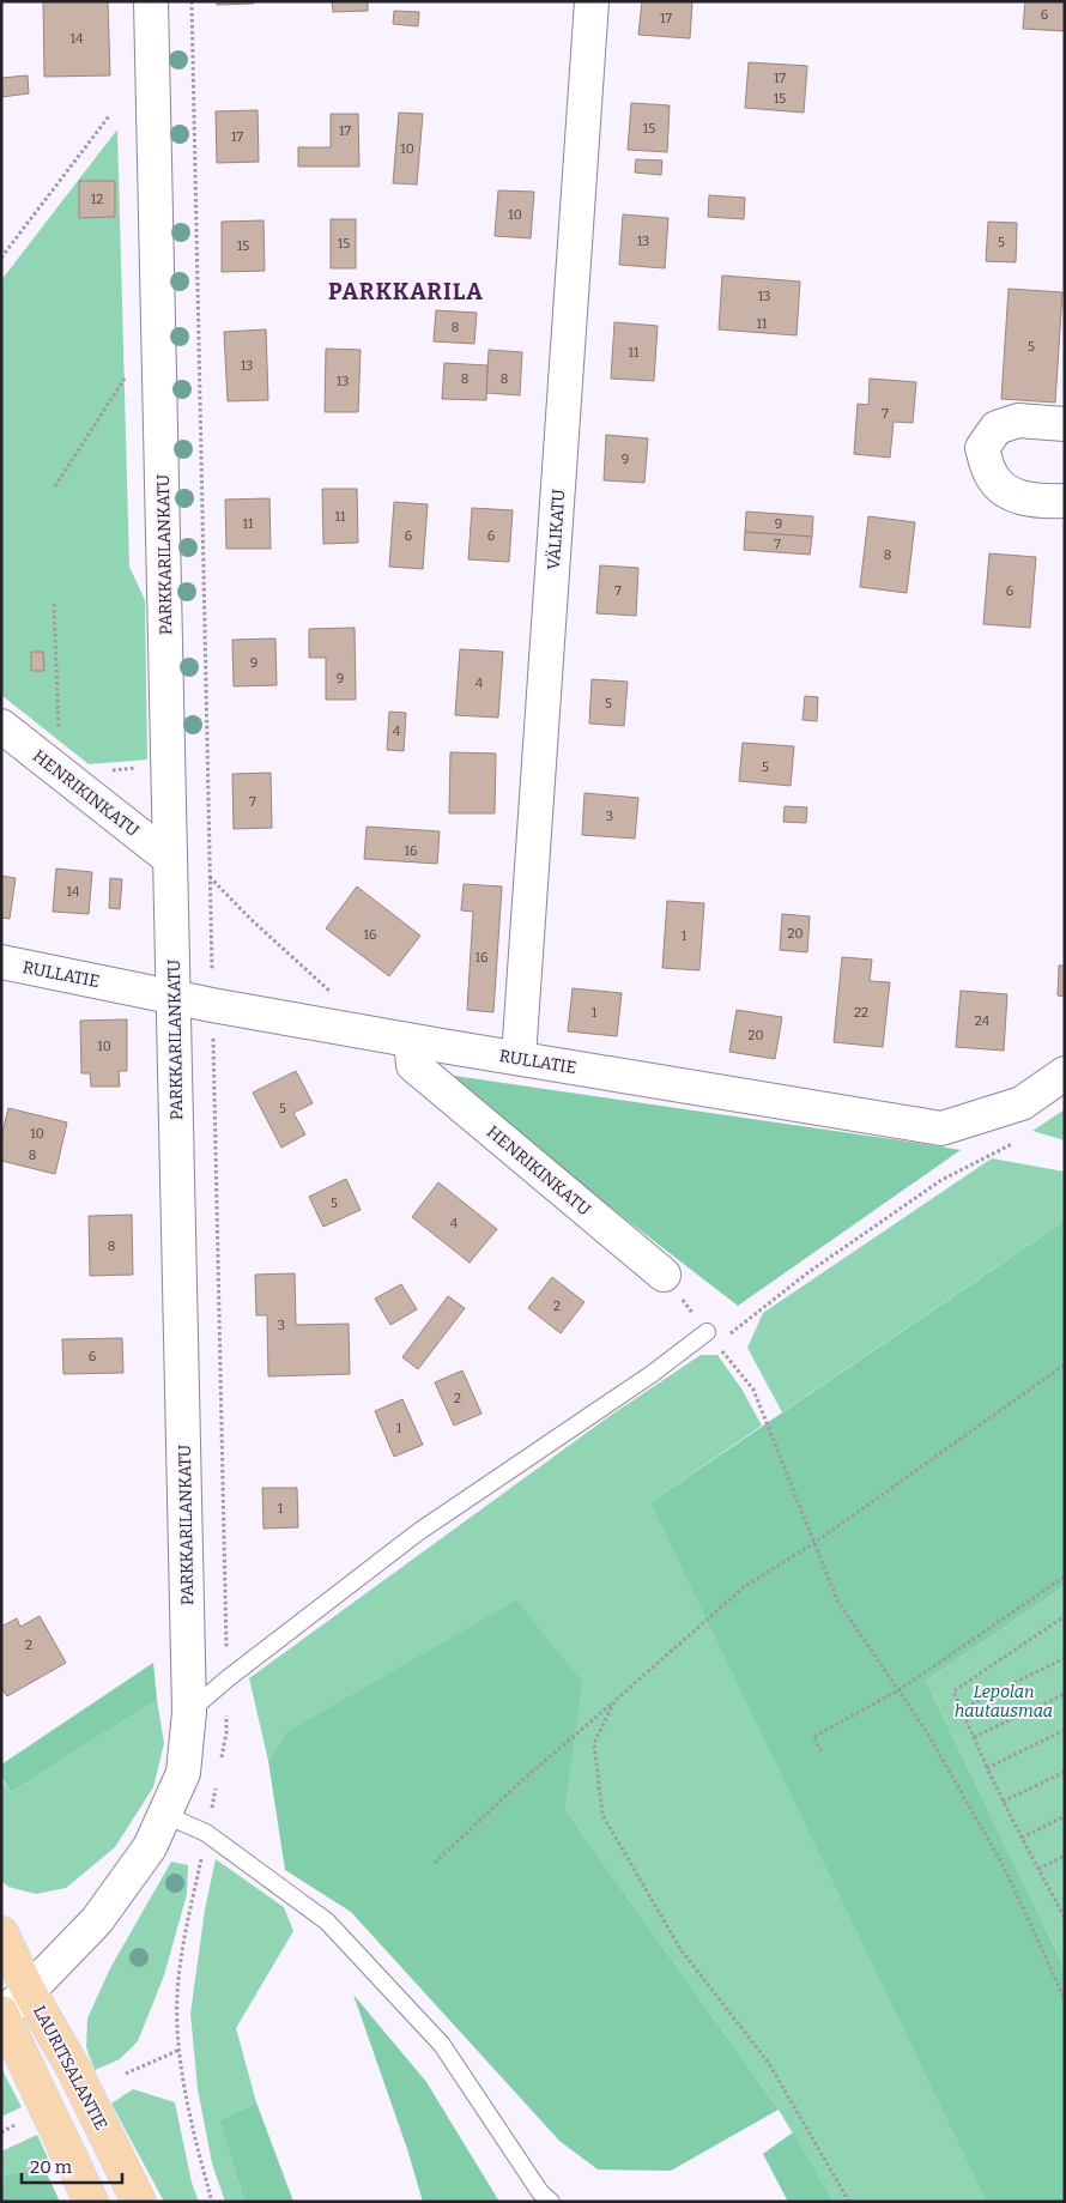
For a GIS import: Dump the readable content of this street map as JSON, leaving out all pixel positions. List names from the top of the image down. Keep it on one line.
{"streets":{"main road":["LAURITSALANTIE"],"street":["VÄLIKATU","PARKKARILANKATU","HENRIKINKATU","RULLATIE"]},"crossings":[["VÄLIKATU","RULLATIE"],["PARKKARILANKATU","HENRIKINKATU"],["PARKKARILANKATU","RULLATIE"],["PARKKARILANKATU","LAURITSALANTIE"],["HENRIKINKATU","RULLATIE"]],"districts":["PARKKARILA"],"parks":["Lepolan hautausmaa"],"house_numbers":["6","17","14","17","15","15","17","17","10","12","10","13","5","15","15","13","11","8","5","11","13","8","8","13","7","9","11","11","9","6","6","7","8","7","6","9","9","4","5","4","5","7","3","16","14","20","16","1","16","1","22","24","20","10","5","10","8","5","4","8","2","3","6","2","1","1","2"],"scale_bar":"20 m"}
